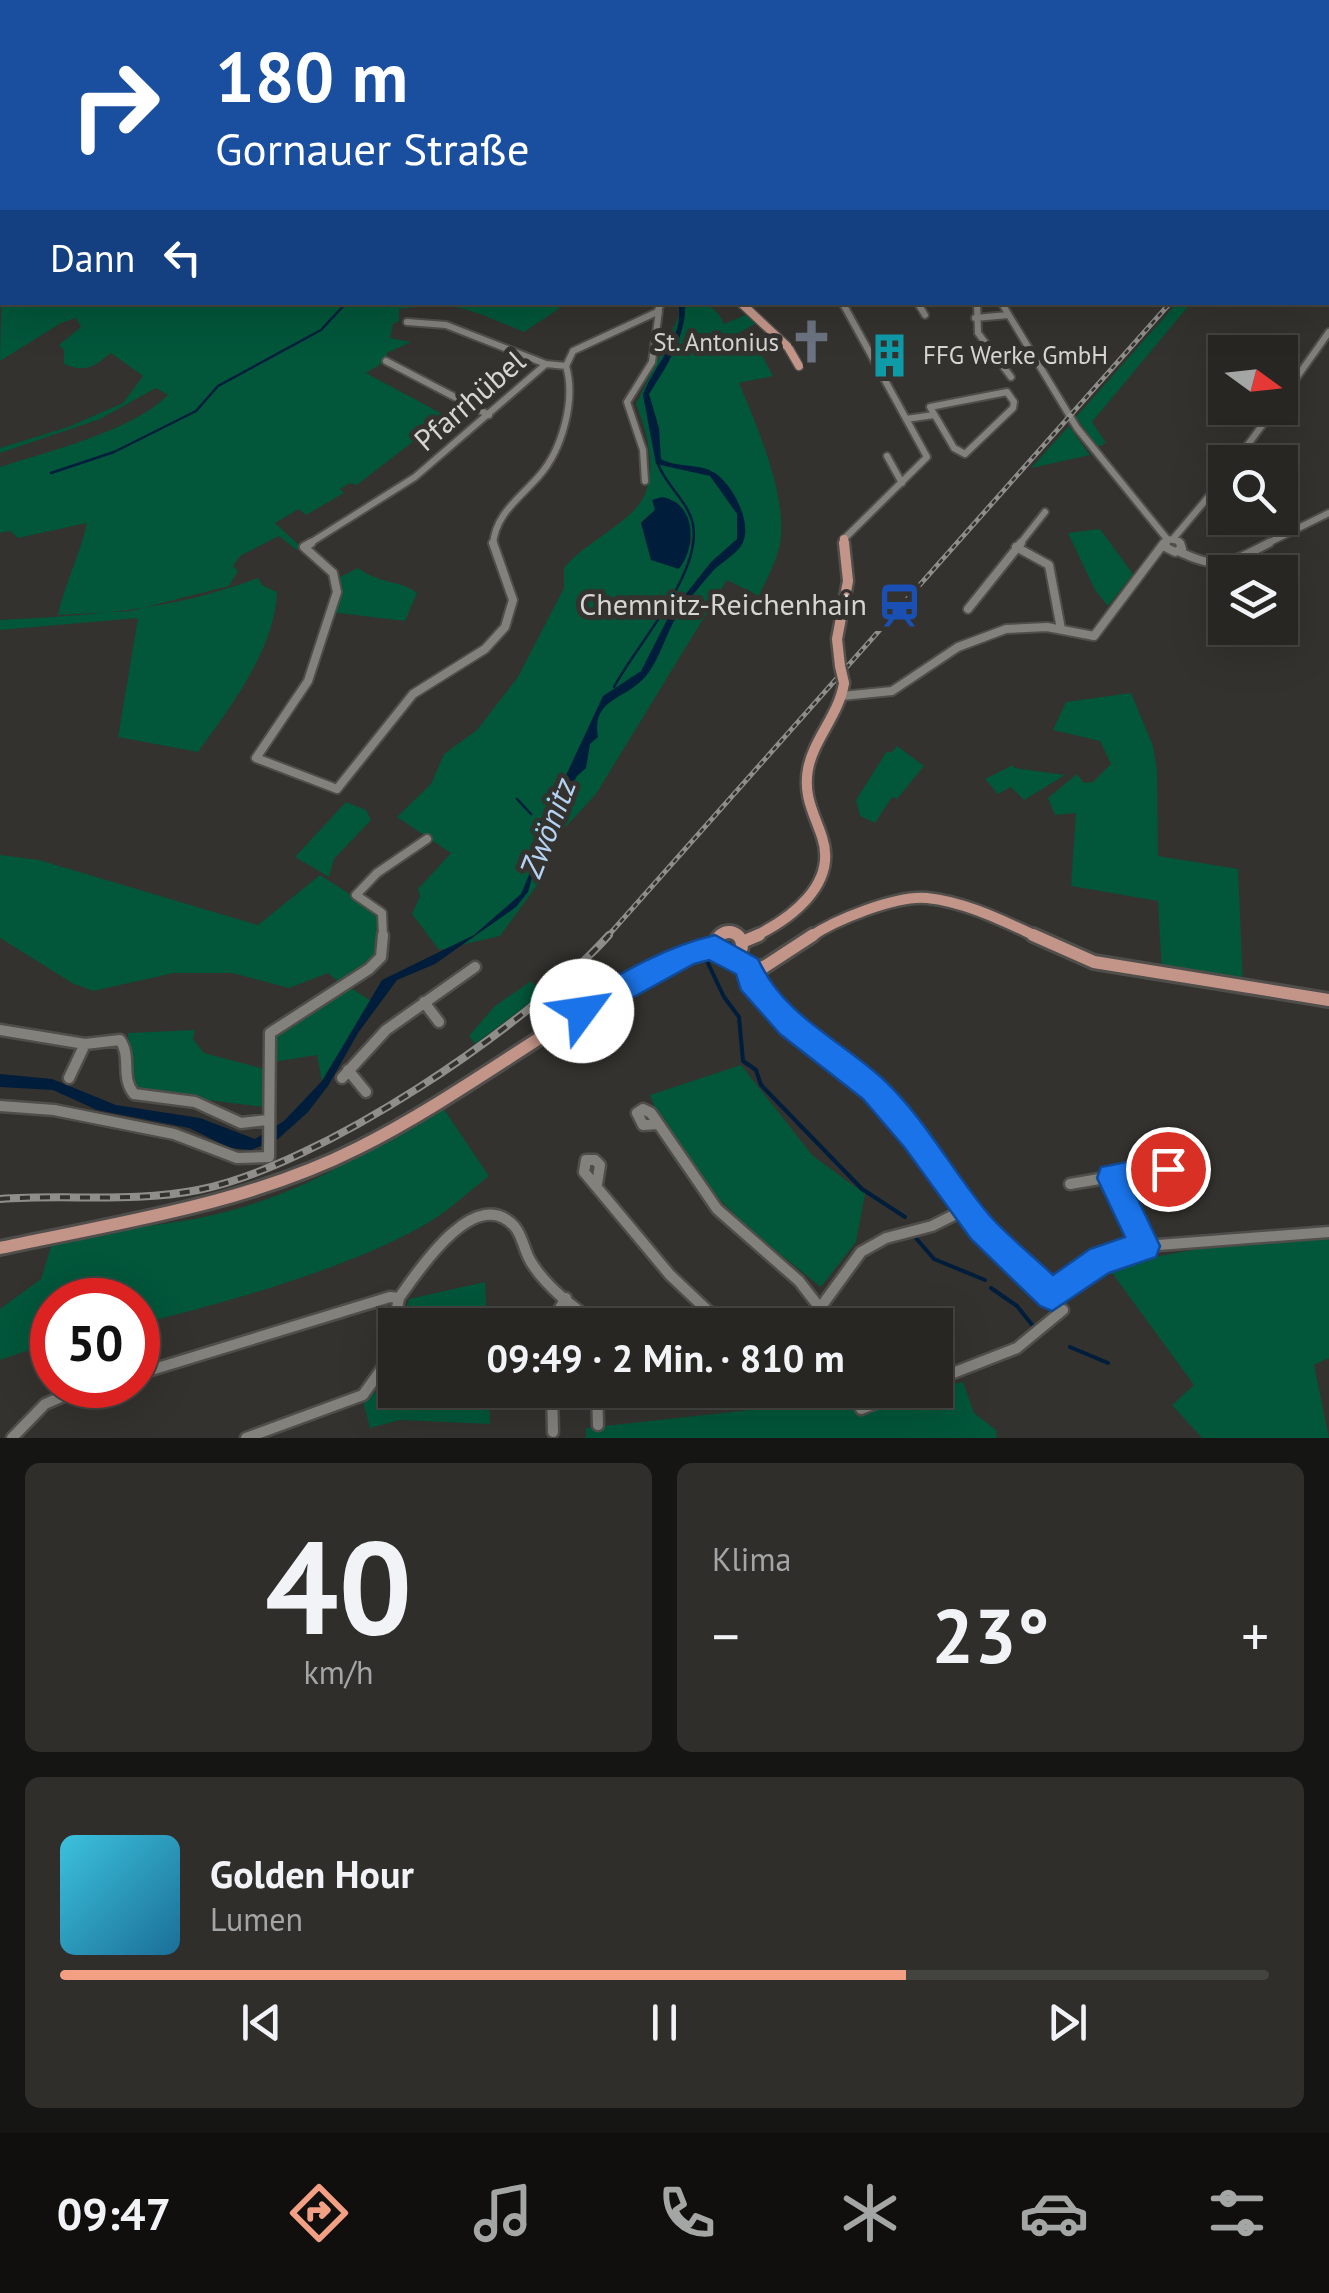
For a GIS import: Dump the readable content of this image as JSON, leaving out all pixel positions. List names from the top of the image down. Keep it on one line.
{"streets":{"street":["Pfarrhübel"]},"water":["Zwönitz"],"places":{"church":["St. Antonius"],"building":["FFG Werke GmbH"],"station":["Chemnitz-Reichenhain"]},"north":"right","page":{"turn":["180 m","Gornauer Straße"],"then":"Dann","limit":"50","trip":"09:49 · 2 Min. · 810 m","tile":[["40","km/h"],"Klima"],"heat":["−","23°","+"],"song":["Golden Hour","Lumen"],"tabs":"09:47"}}
